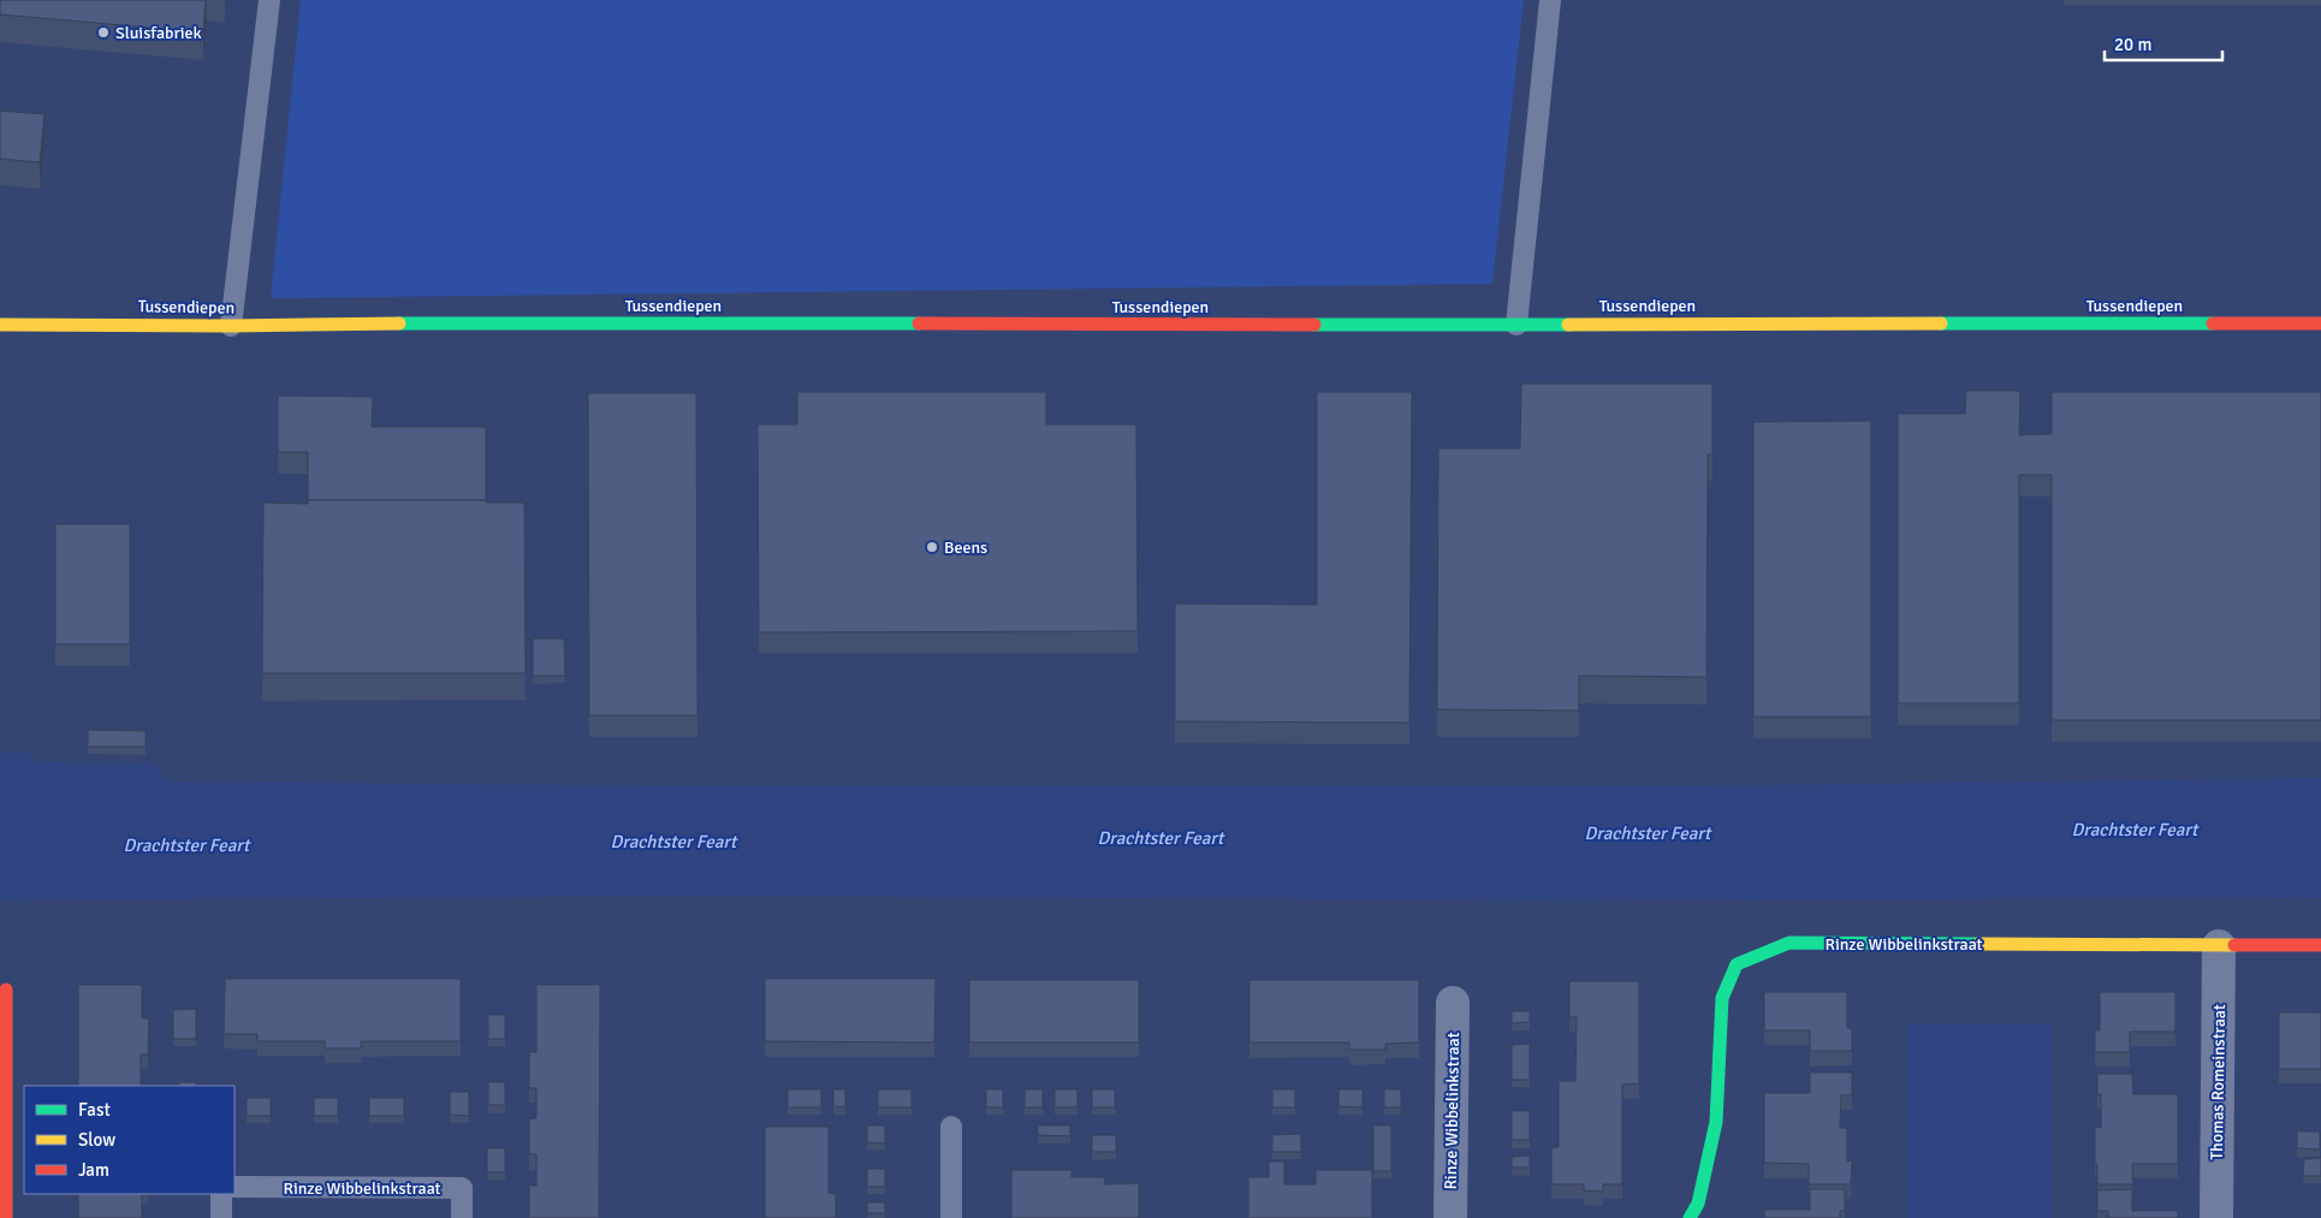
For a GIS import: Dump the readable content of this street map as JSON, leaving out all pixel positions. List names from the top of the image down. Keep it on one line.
{"streets":{"street":["Tussendiepen","Rinze Wibbelinkstraat","Thomas Romeinstraat"]},"crossings":[["Rinze Wibbelinkstraat","Thomas Romeinstraat"]],"water":["Drachtster Feart"],"places":["Sluisfabriek","Beens"],"legend":["Fast","Slow","Jam"],"scale_bar":"20 m"}
